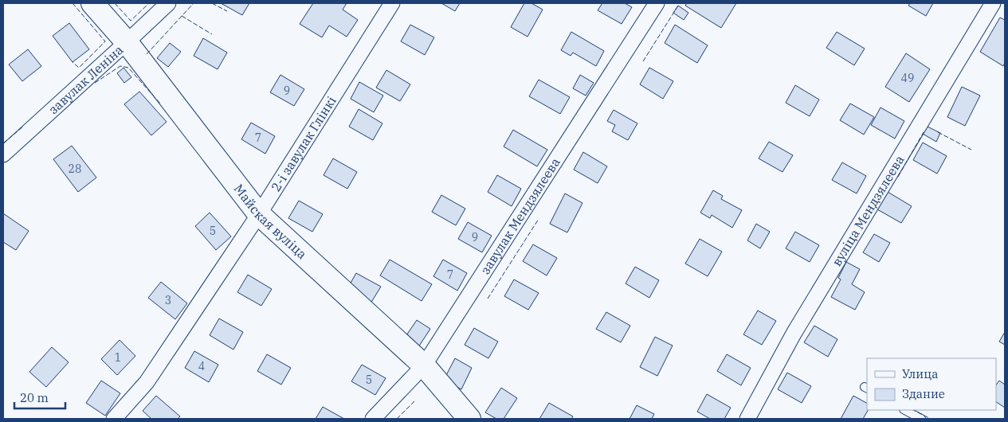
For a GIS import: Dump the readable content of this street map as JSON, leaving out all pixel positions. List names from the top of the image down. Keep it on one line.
{"streets":{"street":["завулак Леніна","2-і завулак Глінкі","вуліца Мендзялеева","завулак Мендзялеева","Майская вуліца"]},"crossings":[["завулак Леніна","Майская вуліца"],["2-і завулак Глінкі","Майская вуліца"],["завулак Мендзялеева","Майская вуліца"]],"house_numbers":["49","9","7","28","5","9","7","3","1","4","5"],"legend":["Улица","Здание"],"scale_bar":"20 m"}
